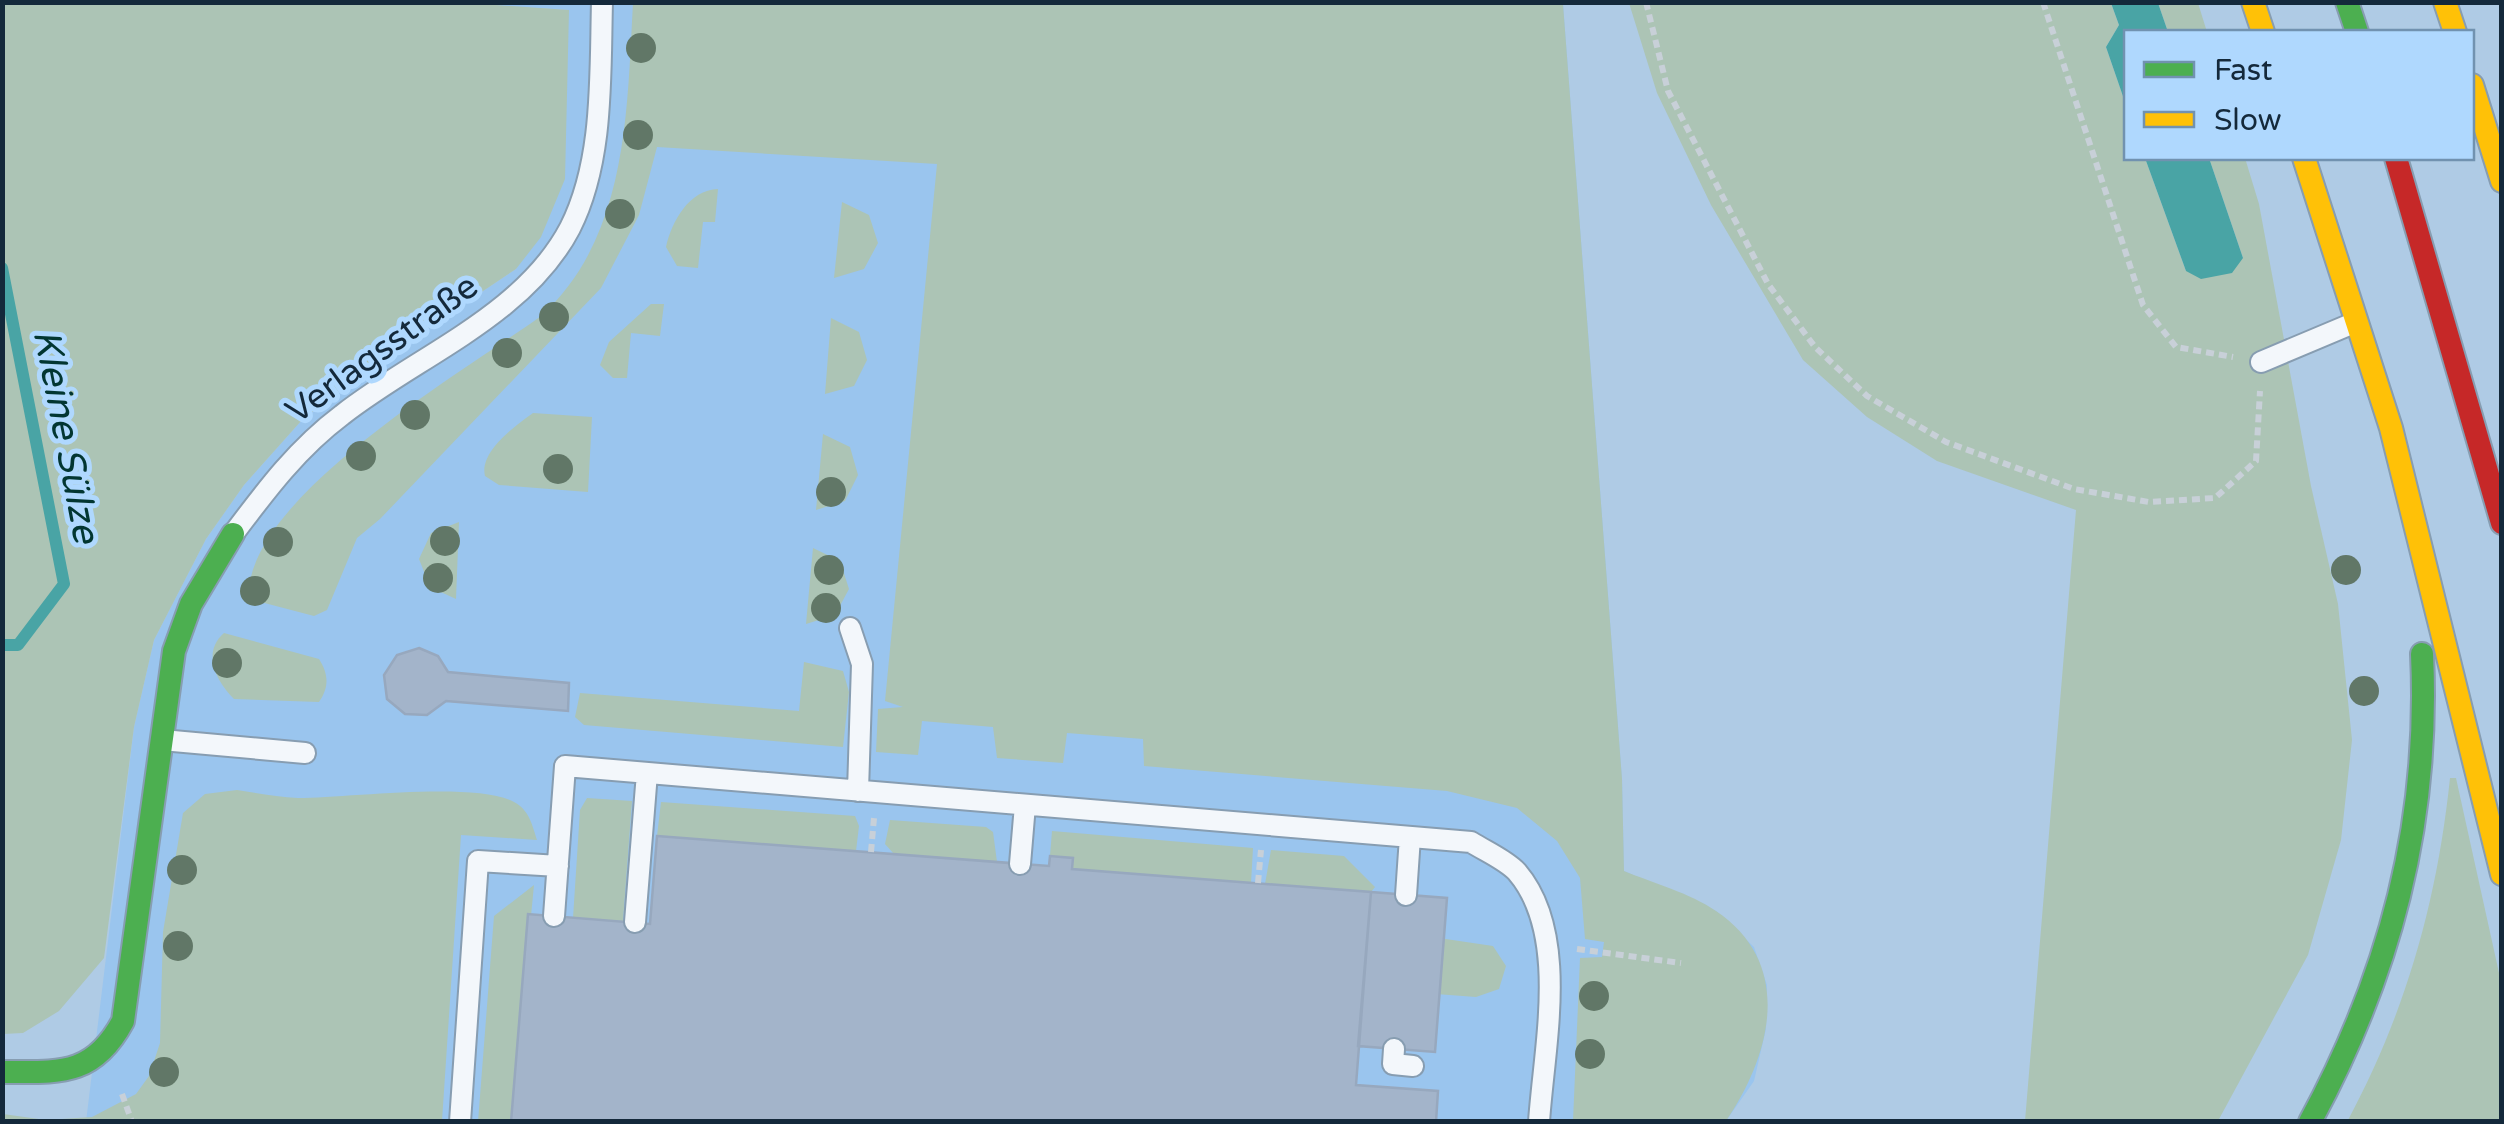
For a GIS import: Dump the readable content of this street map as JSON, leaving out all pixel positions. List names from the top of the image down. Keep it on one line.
{"streets":{"main road":["Verlagsstraße"]},"water":["Kleine Sülze"],"legend":["Fast","Slow"]}
